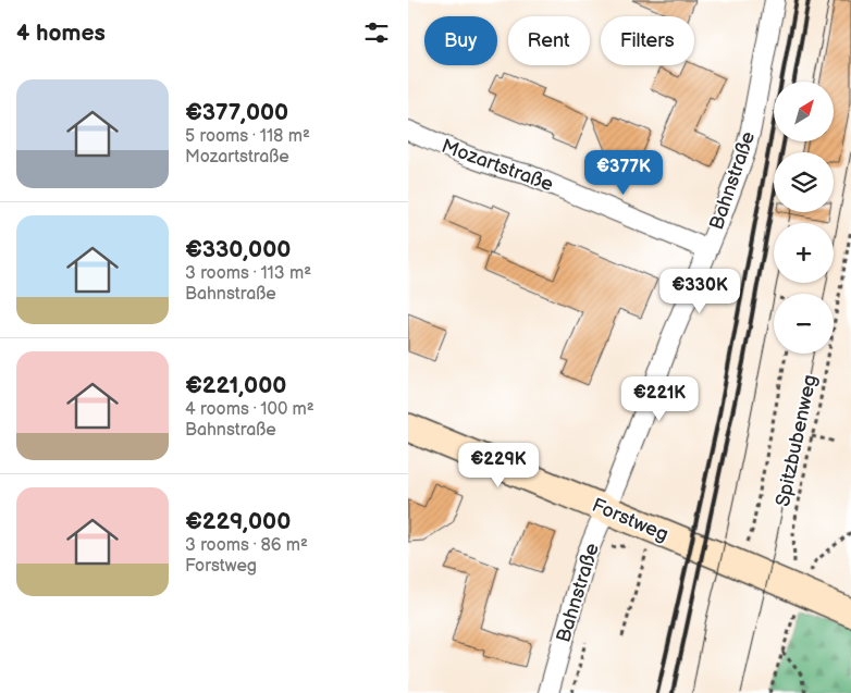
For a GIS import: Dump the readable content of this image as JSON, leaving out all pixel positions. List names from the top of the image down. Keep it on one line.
{"streets":{"main road":["Forstweg"],"street":["Mozartstraße","Bahnstraße"],"path":["Spitzbubenweg"]},"crossings":[["Mozartstraße","Bahnstraße"],["Bahnstraße","Forstweg"]],"north":"top right","page":{"heading":"4 homes","chip":["Buy","Rent","Filters"],"list":[{"name":"€377,000","note":"5 rooms · 118 m² · Mozartstraße"},{"name":"€330,000","note":"3 rooms · 113 m² · Bahnstraße"},{"name":"€221,000","note":"4 rooms · 100 m² · Bahnstraße"},{"name":"€229,000","note":"3 rooms · 86 m² · Forstweg"}],"map_buttons":["+","−"],"price":["€377K","€330K","€221K","€229K"]}}
